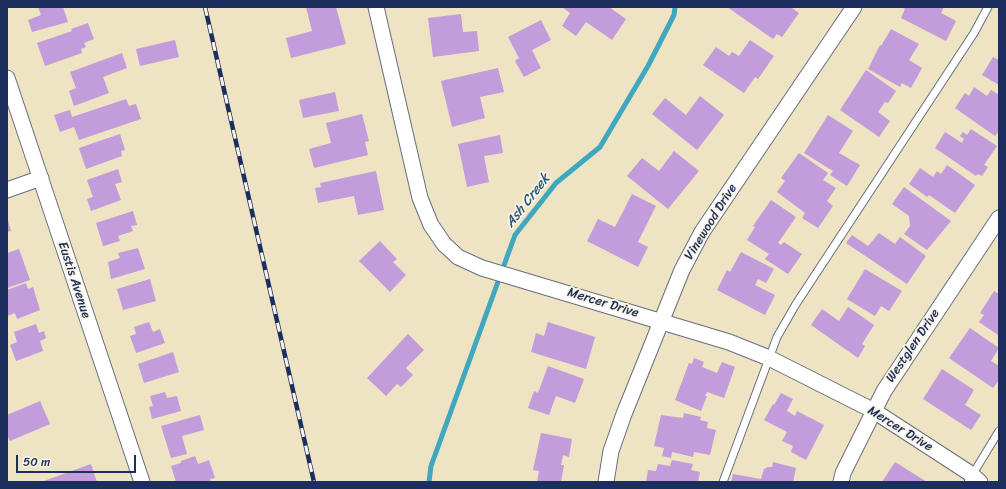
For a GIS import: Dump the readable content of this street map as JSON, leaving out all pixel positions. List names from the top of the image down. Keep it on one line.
{"streets":{"street":["Vinewood Drive","Eustis Avenue","Mercer Drive","Westglen Drive"]},"crossings":[["Vinewood Drive","Mercer Drive"],["Mercer Drive","Westglen Drive"]],"water":["Ash Creek"],"scale_bar":"50 m"}
